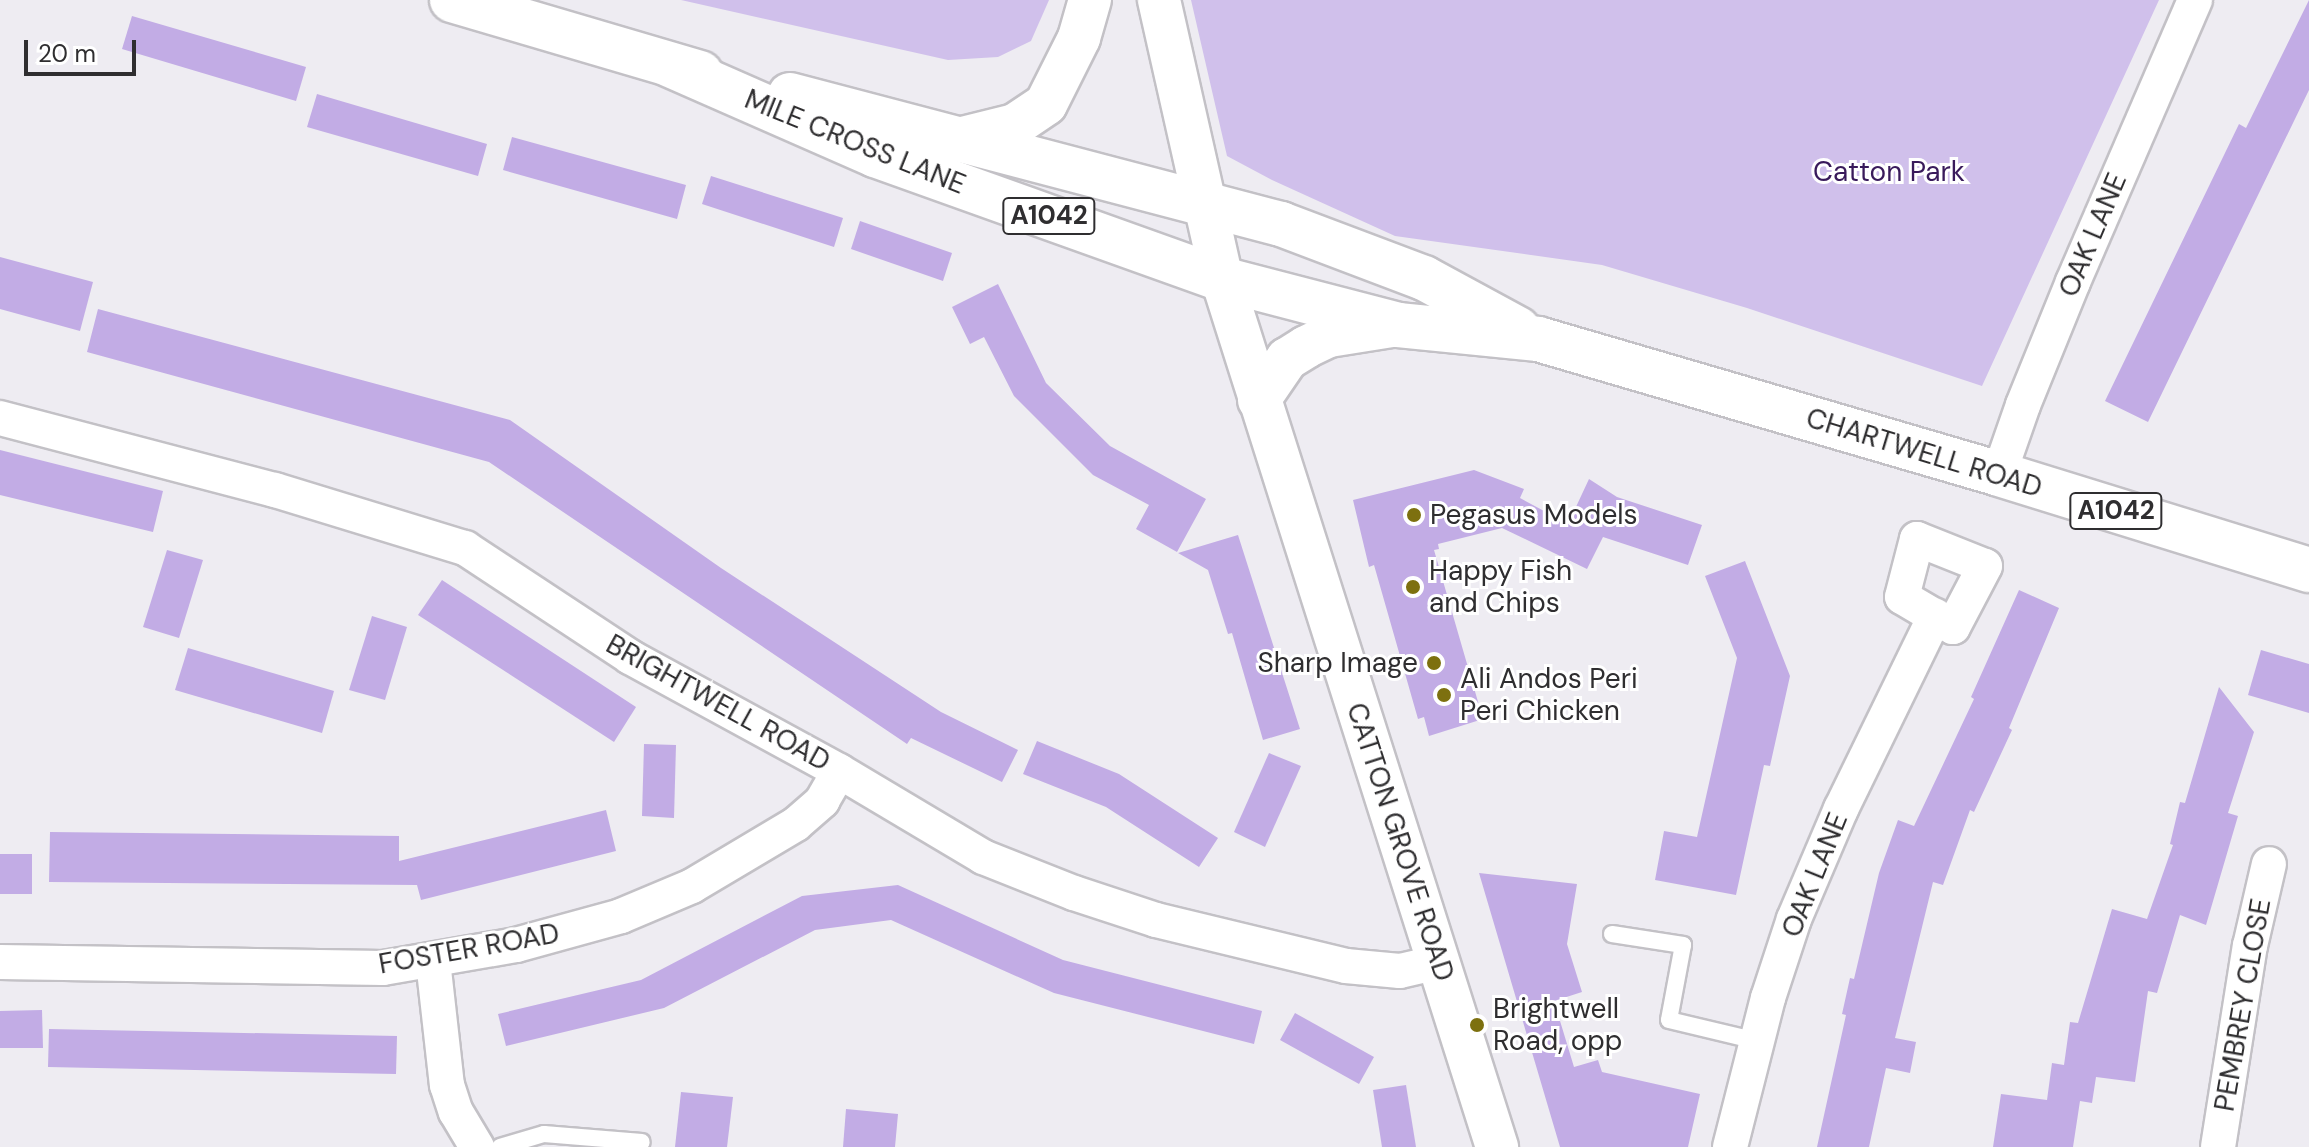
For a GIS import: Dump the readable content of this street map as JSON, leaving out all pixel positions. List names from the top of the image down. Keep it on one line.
{"streets":{"highway":["MILE CROSS LANE","A1042","CHARTWELL ROAD"],"street":["OAK LANE","BRIGHTWELL ROAD","CATTON GROVE ROAD","FOSTER ROAD","PEMBREY CLOSE"]},"crossings":[["MILE CROSS LANE","CHARTWELL ROAD"],["MILE CROSS LANE","CATTON GROVE ROAD"],["OAK LANE","CHARTWELL ROAD"],["CHARTWELL ROAD","CATTON GROVE ROAD"],["BRIGHTWELL ROAD","CATTON GROVE ROAD"],["BRIGHTWELL ROAD","FOSTER ROAD"]],"parks":["Catton Park"],"places":["Pegasus Models","Happy Fish and Chips","Sharp Image","Ali Andos Peri Peri Chicken","Brightwell Road, opp"],"scale_bar":"20 m"}
